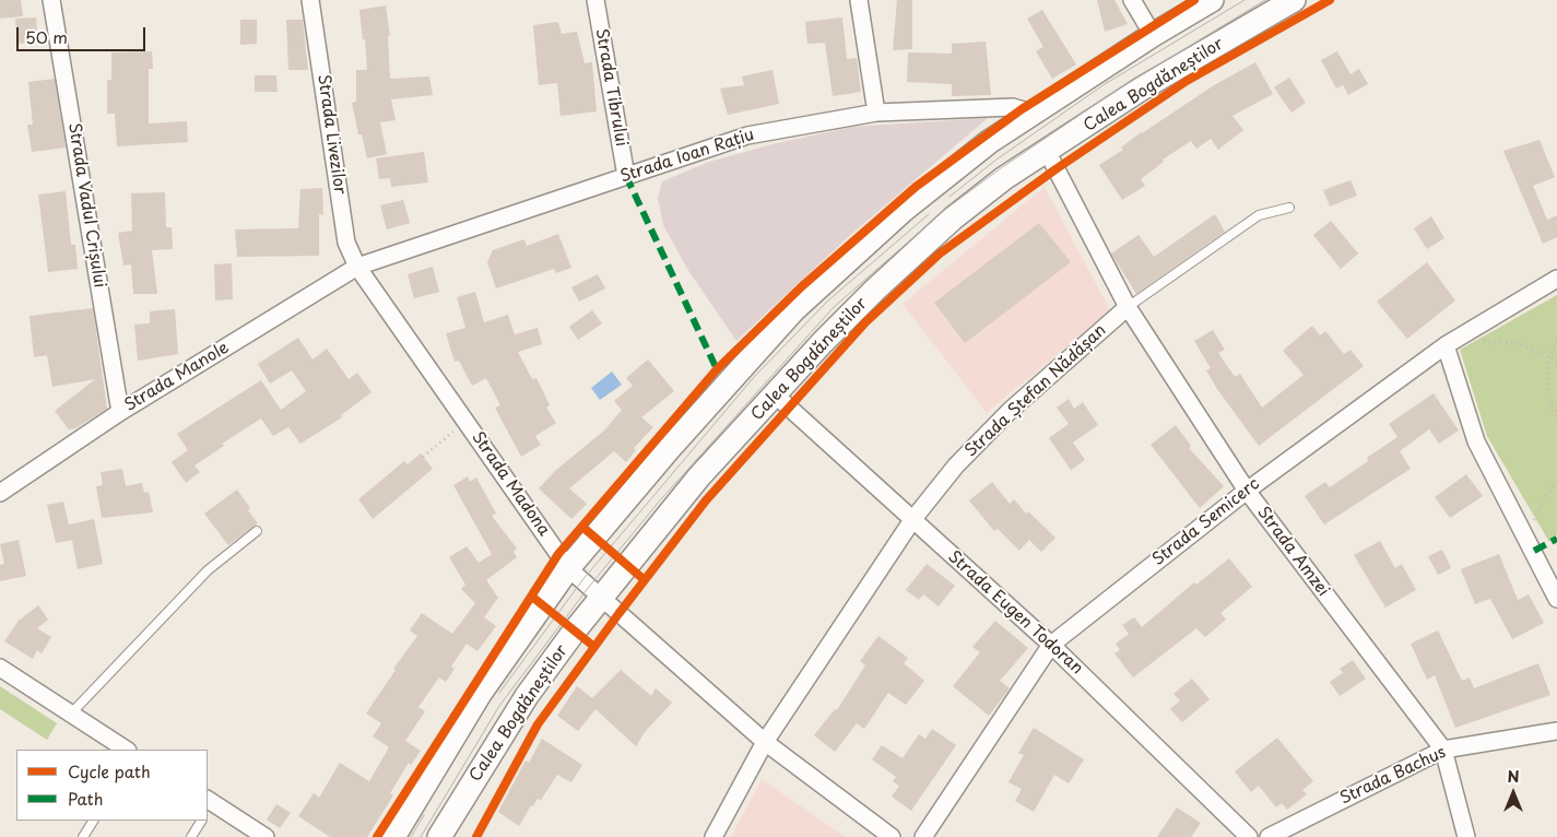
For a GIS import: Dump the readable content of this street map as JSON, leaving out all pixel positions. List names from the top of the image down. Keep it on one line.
{"streets":{"main road":["Calea Bogdăneștilor"],"street":["Strada Tibrului","Strada Livezilor","Strada Ioan Rațiu","Strada Vadul Crișului","Strada Manole","Strada Ștefan Nădășan","Strada Madona","Strada Semicerc","Strada Amzei","Strada Eugen Todoran","Strada Bachus"]},"crossings":[["Calea Bogdăneștilor","Strada Madona"],["Calea Bogdăneștilor","Strada Amzei"],["Calea Bogdăneștilor","Strada Eugen Todoran"],["Strada Tibrului","Strada Ioan Rațiu"],["Strada Livezilor","Strada Ioan Rațiu"],["Strada Livezilor","Strada Manole"],["Strada Livezilor","Strada Madona"],["Strada Ioan Rațiu","Strada Manole"],["Strada Ioan Rațiu","Strada Madona"],["Strada Vadul Crișului","Strada Manole"],["Strada Manole","Strada Madona"],["Strada Ștefan Nădășan","Strada Madona"],["Strada Ștefan Nădășan","Strada Amzei"],["Strada Ștefan Nădășan","Strada Eugen Todoran"],["Strada Semicerc","Strada Amzei"],["Strada Semicerc","Strada Eugen Todoran"],["Strada Amzei","Strada Bachus"]],"legend":["Cycle path","Path"],"scale_bar":"50 m","north":"top"}
